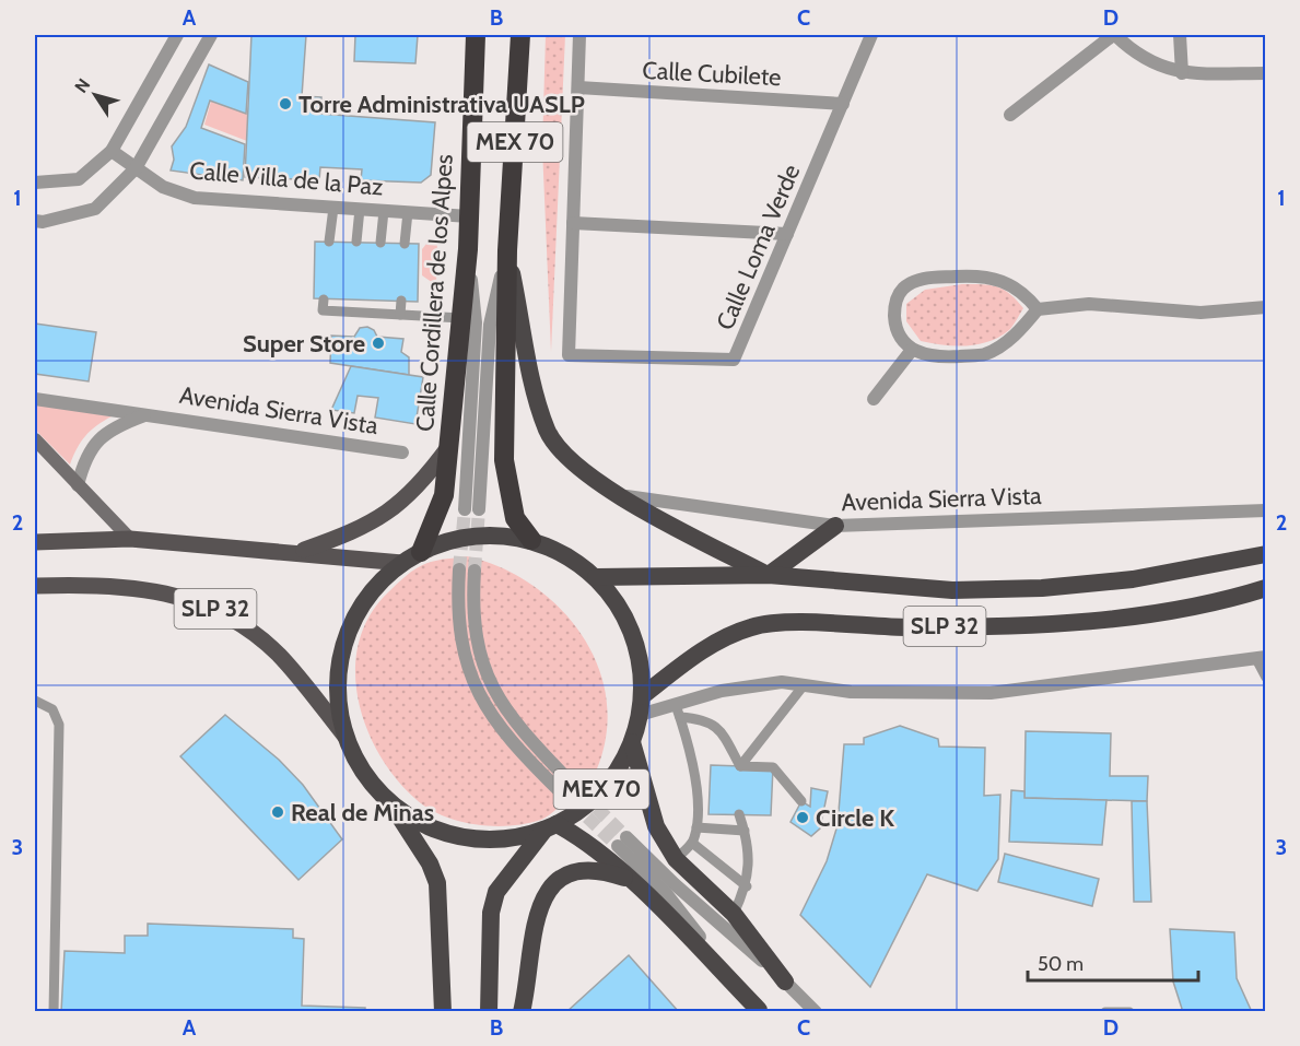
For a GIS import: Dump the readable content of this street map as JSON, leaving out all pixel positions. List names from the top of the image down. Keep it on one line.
{"streets":{"highway":["MEX 70","Calle Cordillera de los Alpes","SLP 32"],"street":["Calle Cubilete","Calle Villa de la Paz","Calle Loma Verde","Avenida Sierra Vista"]},"crossings":[["Calle Cubilete","Calle Loma Verde"],["MEX 70","Calle Cordillera de los Alpes"],["MEX 70","SLP 32"],["Calle Villa de la Paz","Calle Cordillera de los Alpes"]],"places":["Torre Administrativa UASLP","Super Store","Real de Minas","Circle K"],"scale_bar":"50 m","north":"top left","grid":{"columns":["A","B","C","D"],"rows":["1","2","3"]}}
